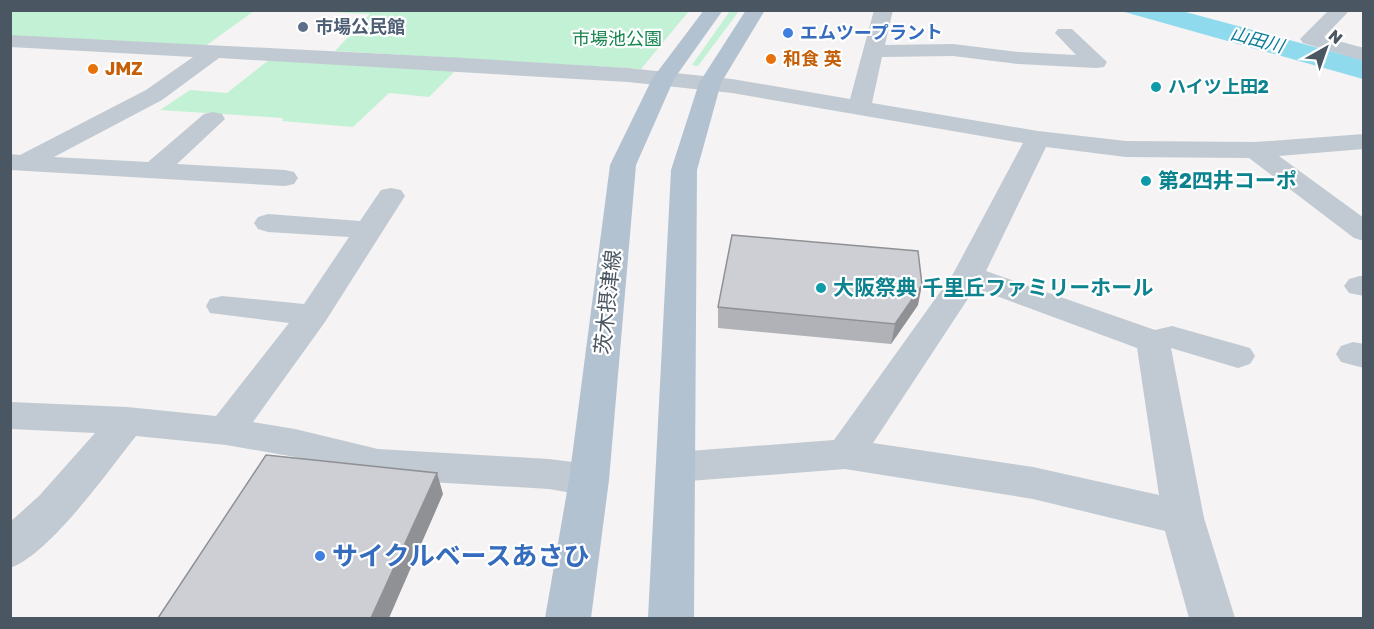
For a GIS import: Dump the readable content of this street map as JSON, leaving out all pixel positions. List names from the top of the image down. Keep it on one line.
{"streets":{"main road":["茨木摂津線"]},"water":["山田川"],"parks":["市場池公園"],"places":["市場公民館","エムツープラント","和食 英","JMZ","ハイツ上田2","第2四井コーポ","大阪祭典 千里丘ファミリーホール","サイクルベースあさひ"],"north":"top right"}
